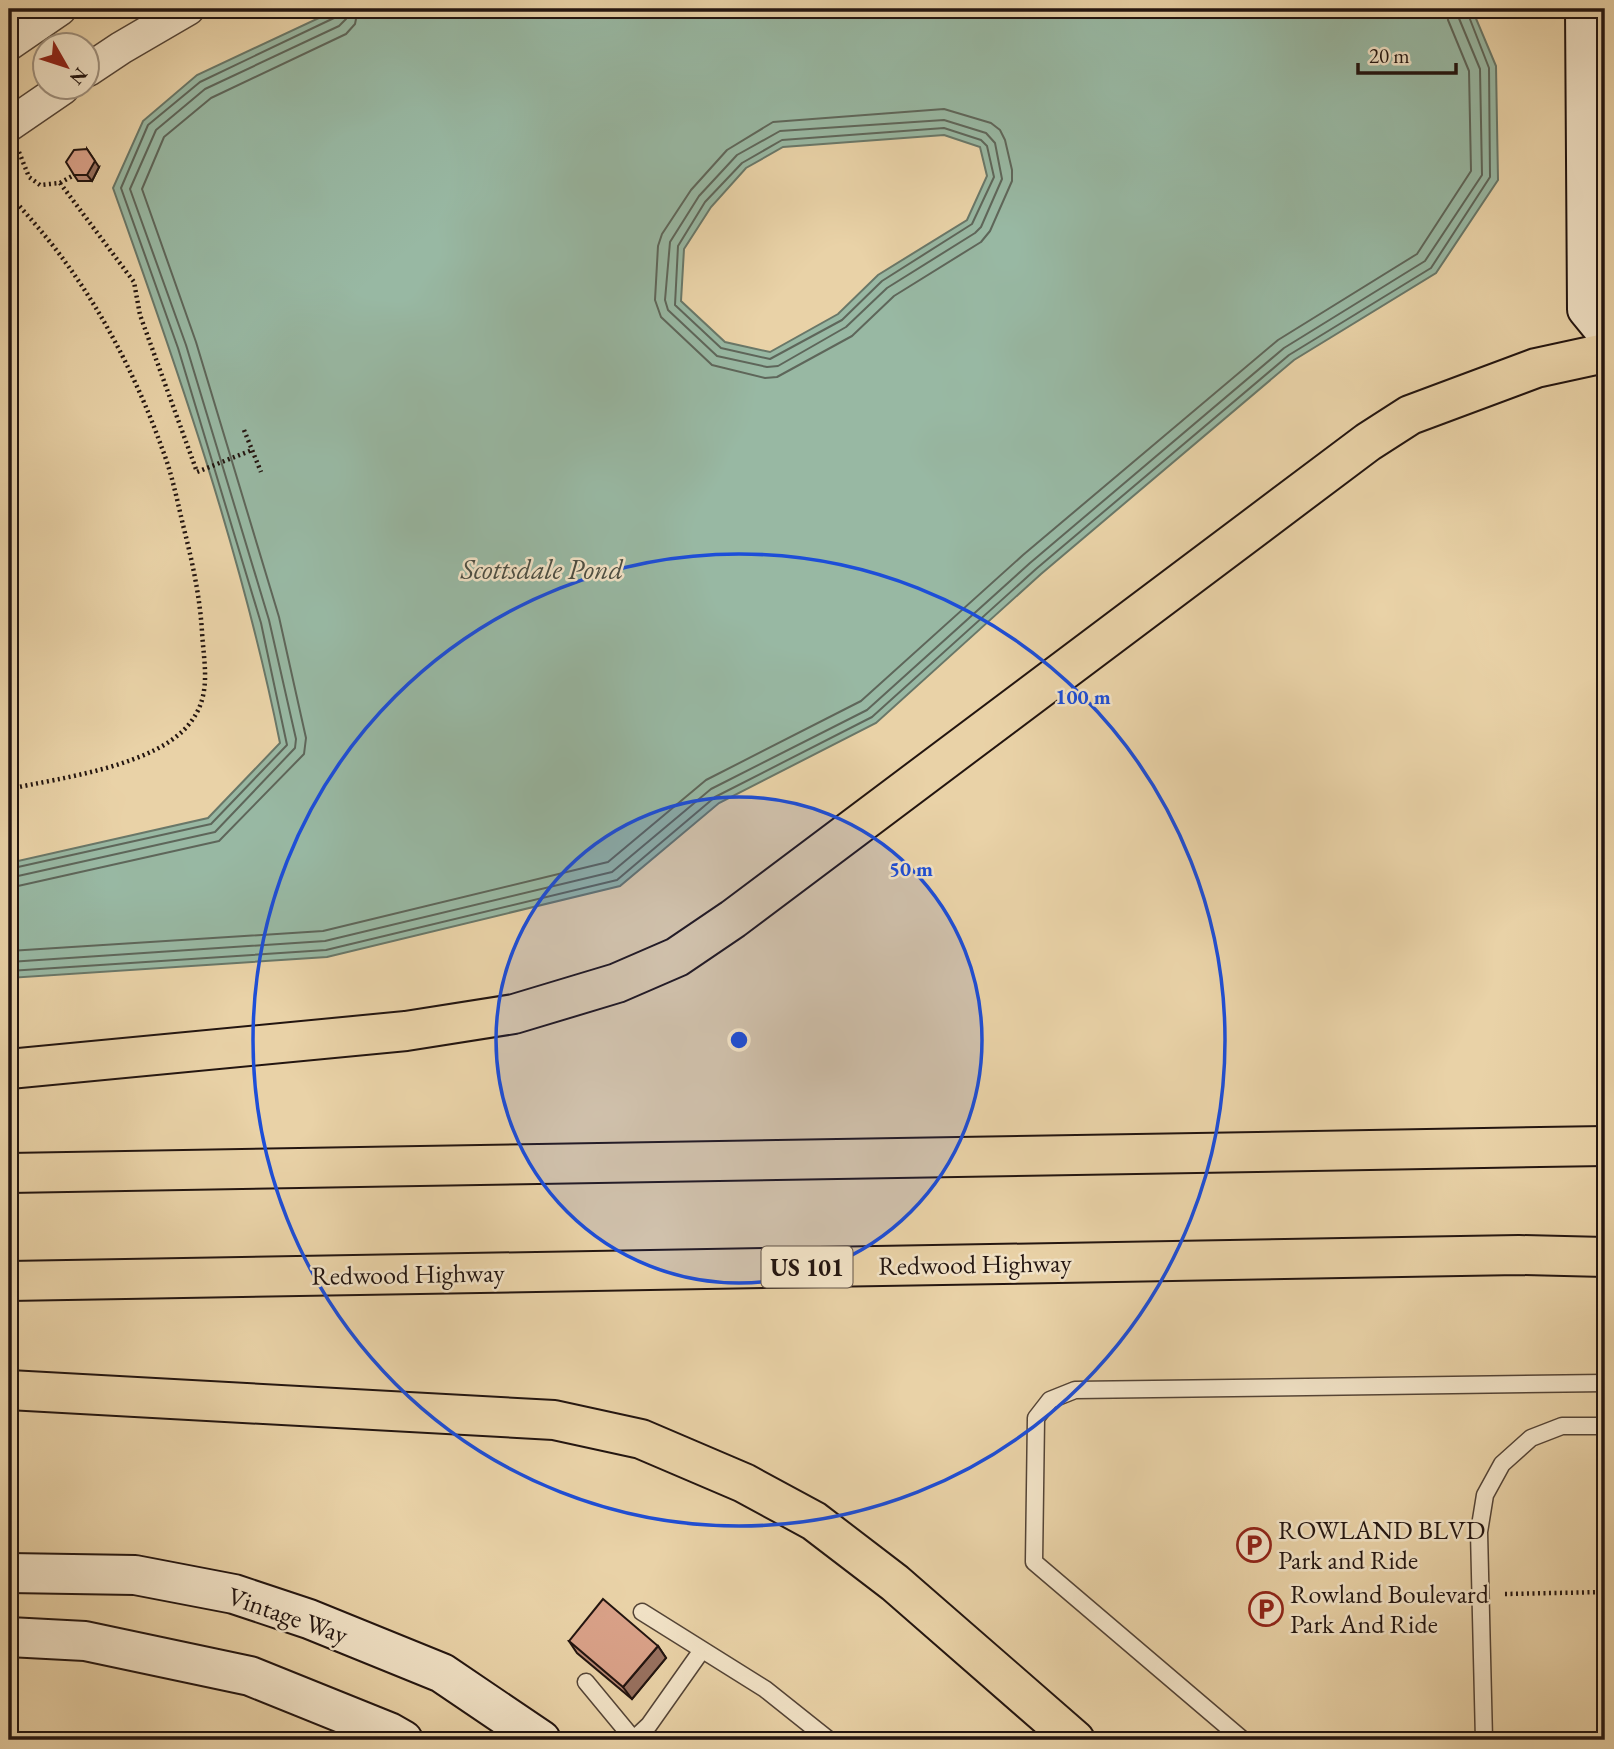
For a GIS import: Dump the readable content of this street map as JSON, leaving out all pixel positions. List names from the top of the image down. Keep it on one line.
{"streets":{"highway":["Redwood Highway","US 101"],"street":["Vintage Way"]},"water":["Scottsdale Pond"],"places":{"parking":["ROWLAND BLVD Park and Ride","Rowland Boulevard Park And Ride"]},"scale_bar":"20 m","north":"bottom right","rings":["100 m","50 m"]}
